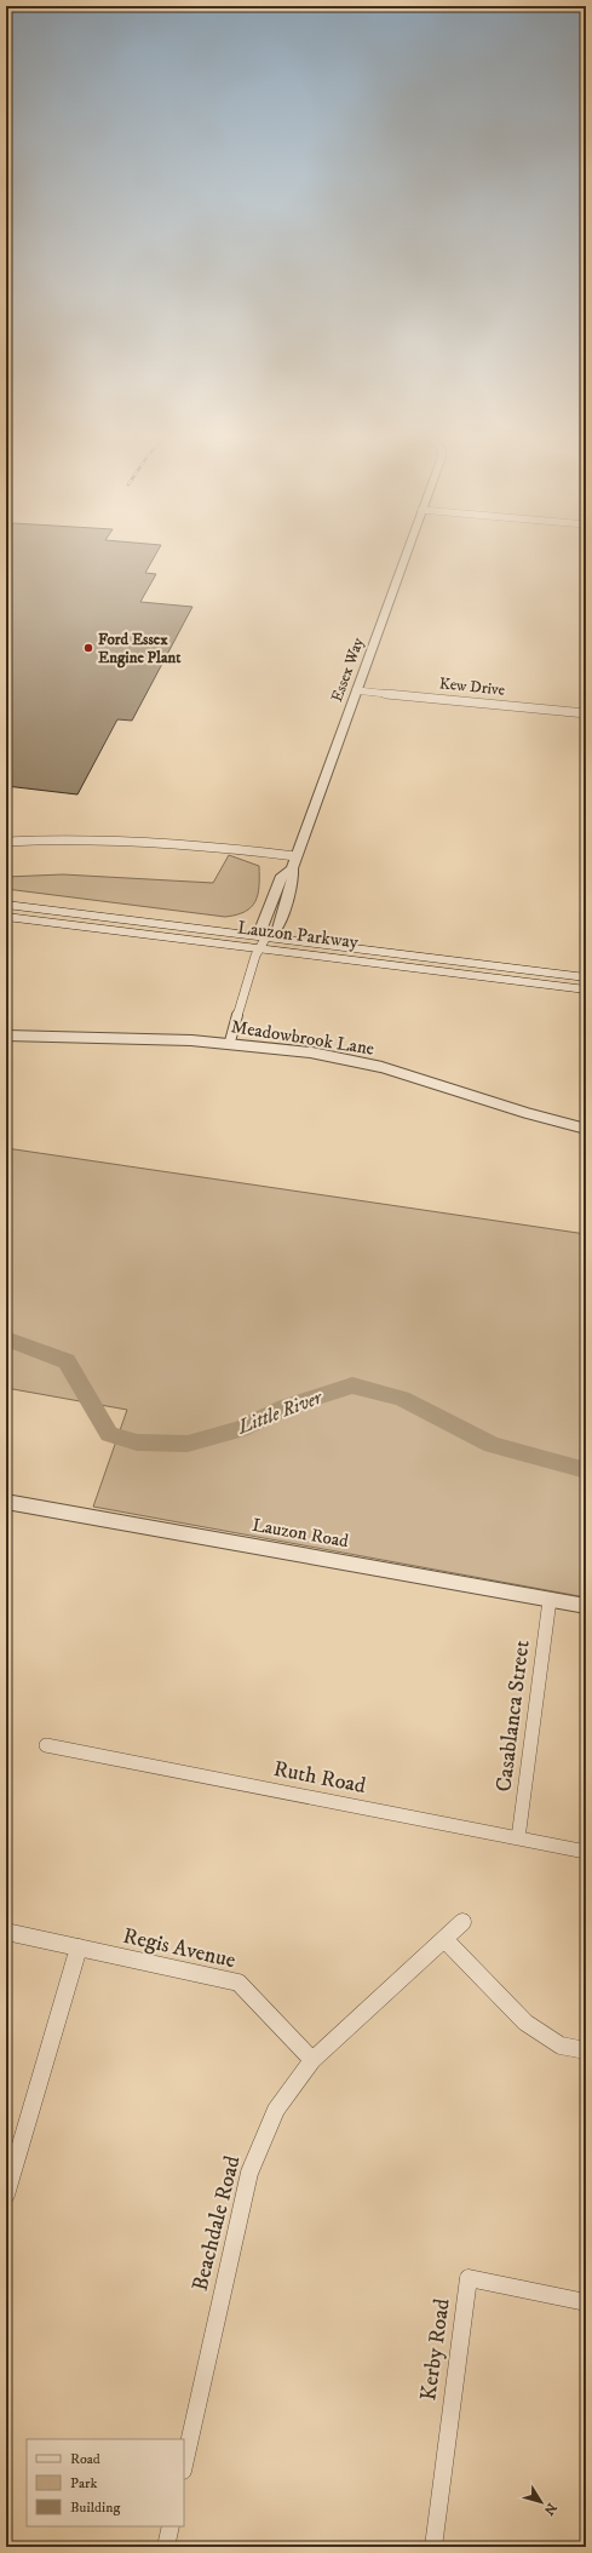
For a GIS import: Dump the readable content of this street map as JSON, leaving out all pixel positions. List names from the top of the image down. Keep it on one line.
{"streets":{"main road":["Lauzon Parkway"],"street":["Essex Way","Kew Drive","Meadowbrook Lane","Lauzon Road","Casablanca Street","Ruth Road","Regis Avenue","Beachdale Road","Kerby Road"]},"crossings":[["Essex Way","Kew Drive"],["Essex Way","Lauzon Parkway"],["Essex Way","Meadowbrook Lane"],["Lauzon Road","Casablanca Street"],["Casablanca Street","Ruth Road"],["Regis Avenue","Beachdale Road"]],"water":["Little River"],"places":["Ford Essex Engine Plant"],"legend":["Road","Park","Building"],"north":"bottom right"}
